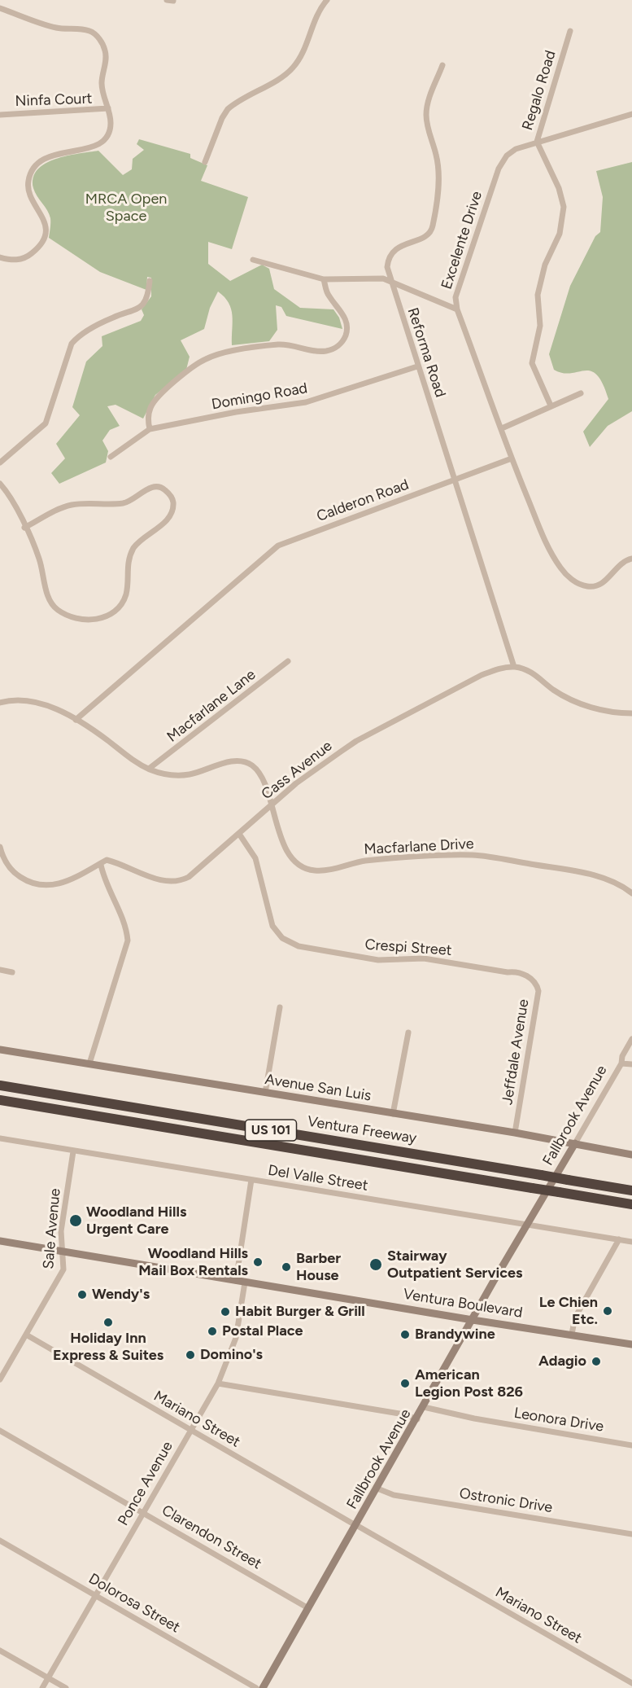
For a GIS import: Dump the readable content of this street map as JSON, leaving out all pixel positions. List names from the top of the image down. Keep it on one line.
{"streets":{"highway":["US 101","Ventura Freeway"],"main road":["Avenue San Luis","Fallbrook Avenue","Ventura Boulevard"],"street":["Regalo Road","Ninfa Court","Excelente Drive","Reforma Road","Domingo Road","Calderon Road","Macfarlane Lane","Cass Avenue","Macfarlane Drive","Crespi Street","Jeffdale Avenue","Del Valle Street","Sale Avenue","Mariano Street","Leonora Drive","Ponce Avenue","Ostronic Drive","Clarendon Street","Dolorosa Street"]},"crossings":[["Regalo Road","Excelente Drive"],["Excelente Drive","Calderon Road"],["Reforma Road","Domingo Road"],["Reforma Road","Calderon Road"],["Reforma Road","Cass Avenue"],["Calderon Road","Macfarlane Drive"],["Macfarlane Lane","Macfarlane Drive"],["Cass Avenue","Macfarlane Drive"],["Cass Avenue","Crespi Street"],["Crespi Street","Jeffdale Avenue"],["Jeffdale Avenue","Avenue San Luis"],["Avenue San Luis","Fallbrook Avenue"],["Fallbrook Avenue","Del Valle Street"],["Fallbrook Avenue","Ventura Boulevard"],["Fallbrook Avenue","Mariano Street"],["Fallbrook Avenue","Leonora Drive"],["Fallbrook Avenue","Ostronic Drive"],["Fallbrook Avenue","Clarendon Street"],["Del Valle Street","Sale Avenue"],["Sale Avenue","Ventura Boulevard"],["Sale Avenue","Mariano Street"],["Ventura Boulevard","Ponce Avenue"],["Mariano Street","Ponce Avenue"],["Ponce Avenue","Clarendon Street"],["Ponce Avenue","Dolorosa Street"]],"parks":["MRCA Open Space"],"places":["Woodland Hills Urgent Care","Woodland Hills Mail Box Rentals","Stairway Outpatient Services","Barber House","Wendy's","Le Chien Etc.","Habit Burger & Grill","Holiday Inn Express & Suites","Postal Place","Brandywine","Domino's","Adagio","American Legion Post 826"]}
